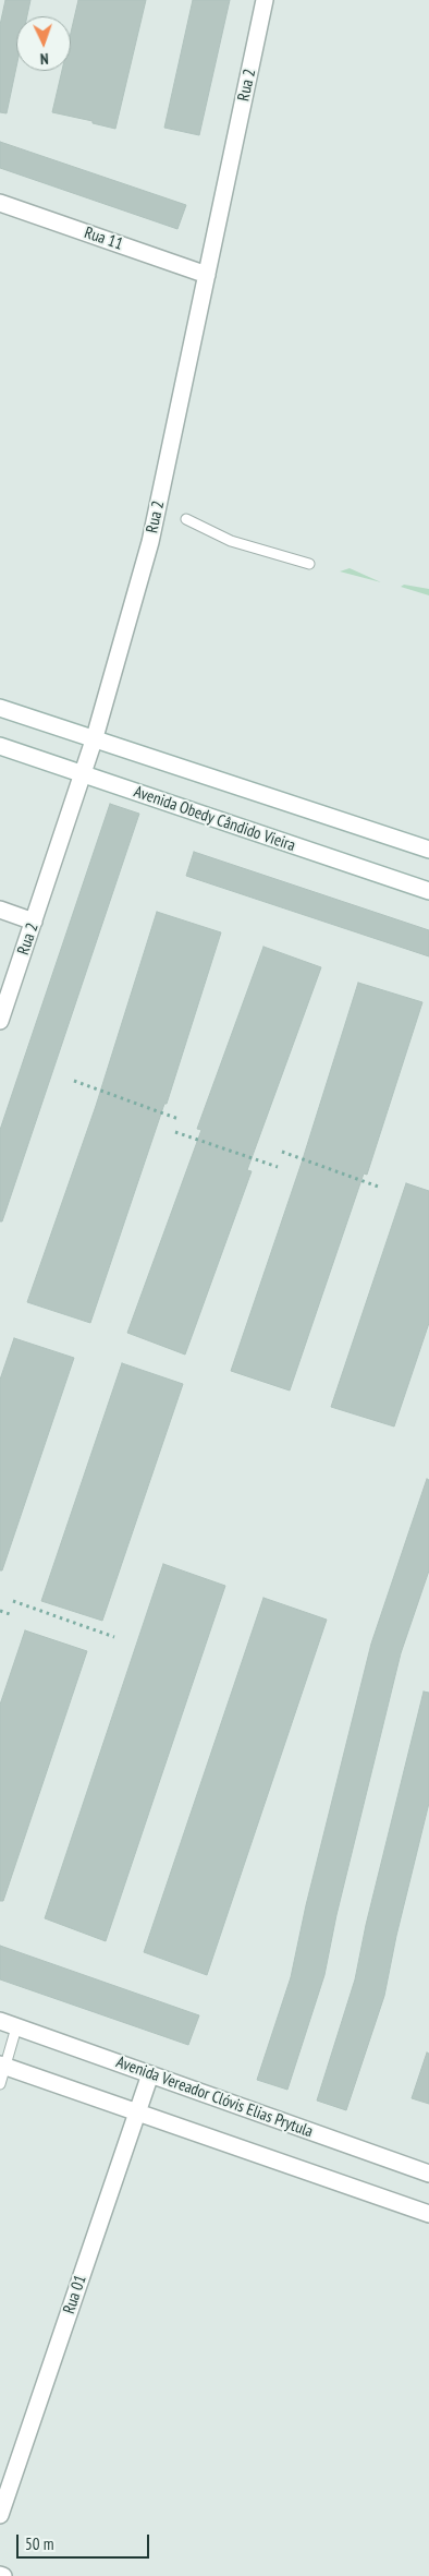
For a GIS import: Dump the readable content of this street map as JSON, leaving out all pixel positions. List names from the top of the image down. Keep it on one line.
{"streets":{"street":["Rua 2","Rua 11","Avenida Obedy Cândido Vieira","Avenida Vereador Clóvis Elias Prytula","Rua 01"]},"crossings":[["Rua 2","Rua 11"],["Rua 2","Avenida Obedy Cândido Vieira"],["Avenida Vereador Clóvis Elias Prytula","Rua 01"]],"scale_bar":"50 m","north":"bottom"}
